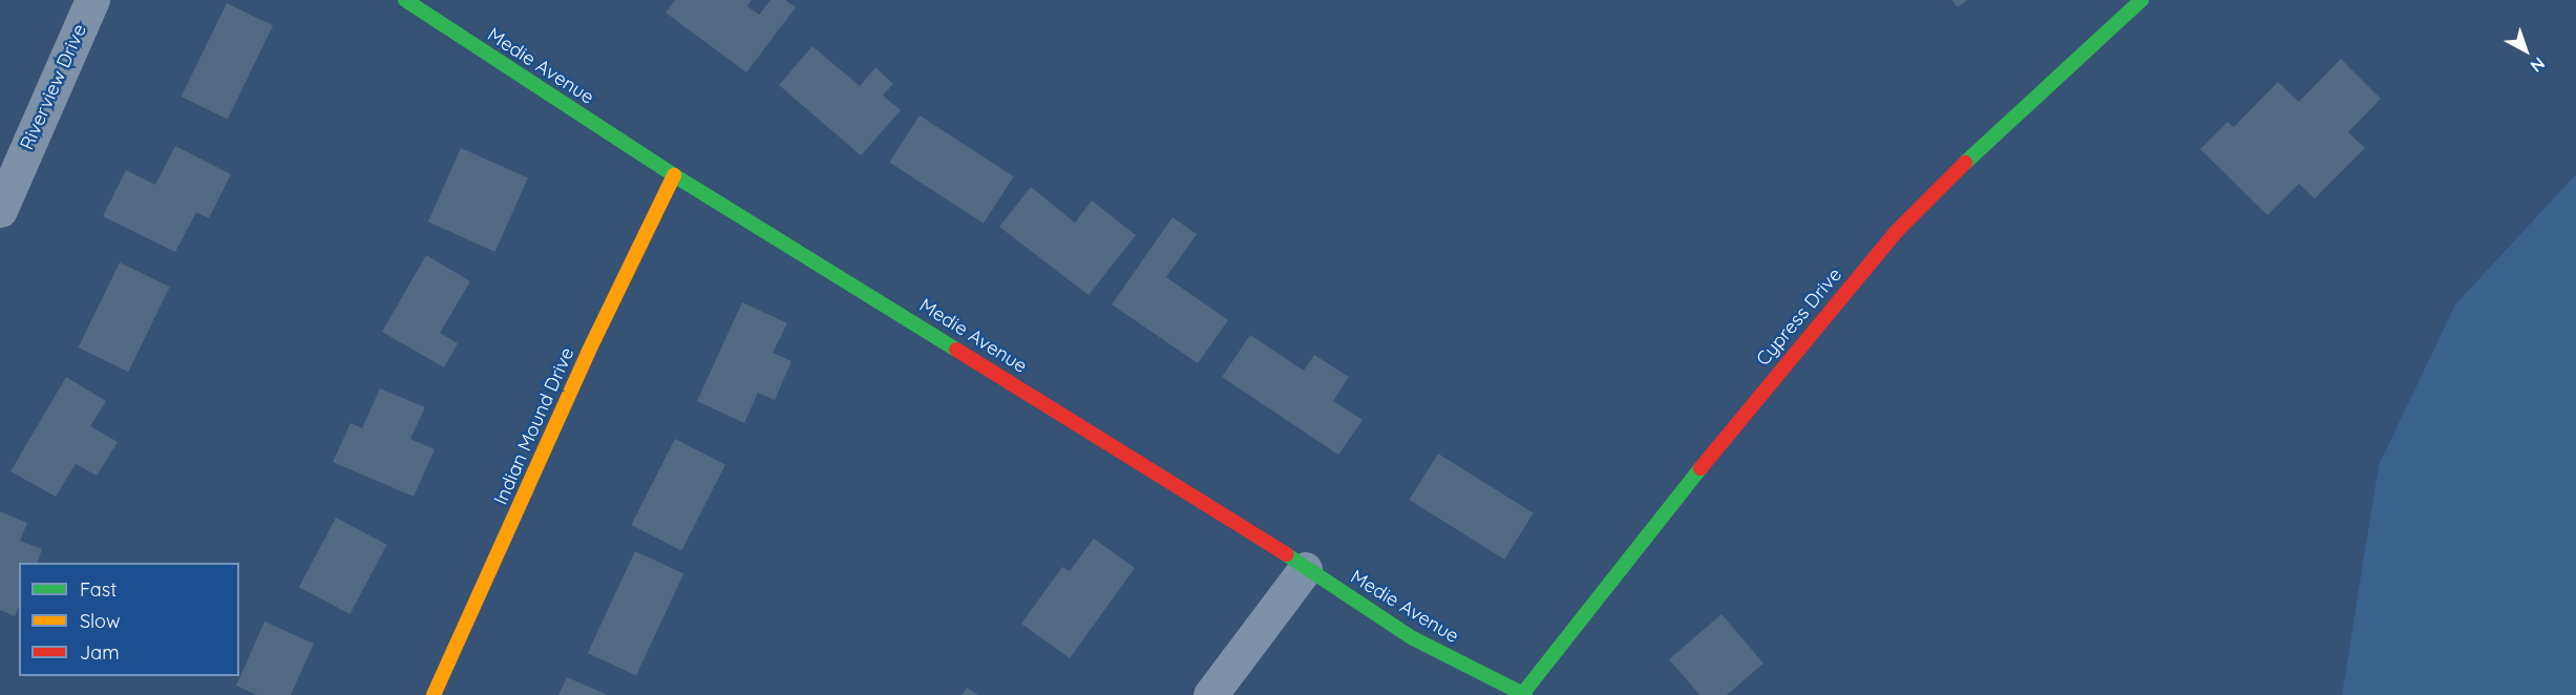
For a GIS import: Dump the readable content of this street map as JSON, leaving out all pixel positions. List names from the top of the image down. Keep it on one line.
{"streets":{"street":["Medie Avenue","Riverview Drive","Cypress Drive","Indian Mound Drive"]},"crossings":[["Medie Avenue","Cypress Drive"],["Medie Avenue","Indian Mound Drive"]],"legend":["Fast","Slow","Jam"],"north":"bottom right"}
